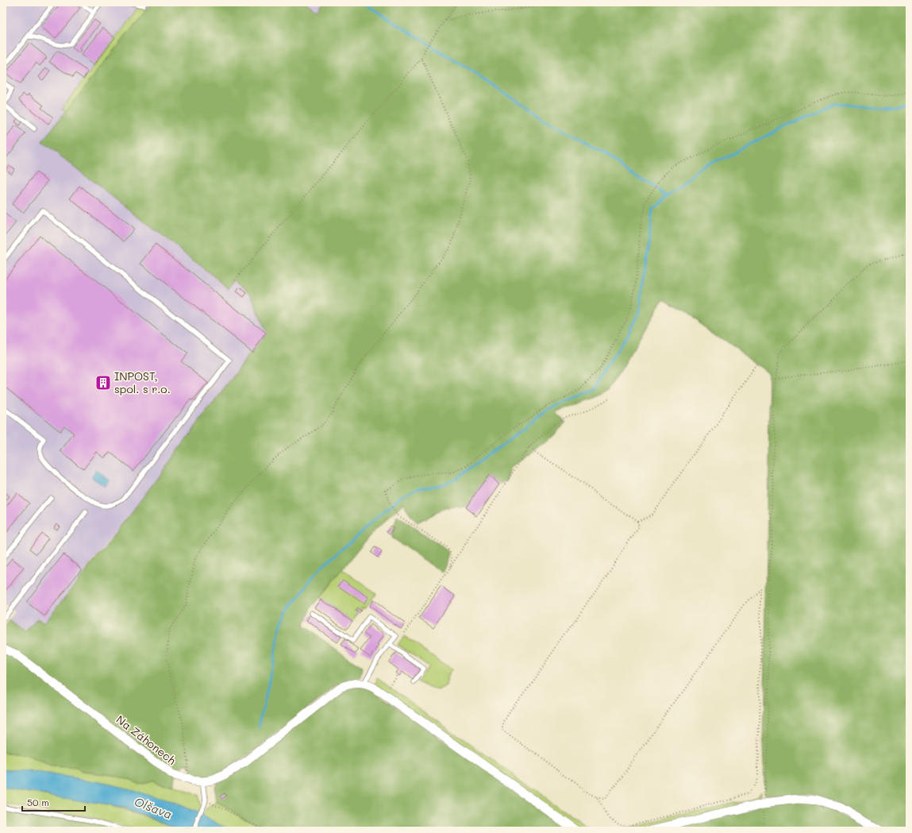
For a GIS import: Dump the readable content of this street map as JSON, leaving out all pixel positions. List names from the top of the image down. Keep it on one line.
{"streets":{"street":["Na Záhonech"]},"water":["Olšava"],"places":{"building":["INPOST, spol. s r.o."]},"scale_bar":"50 m"}
